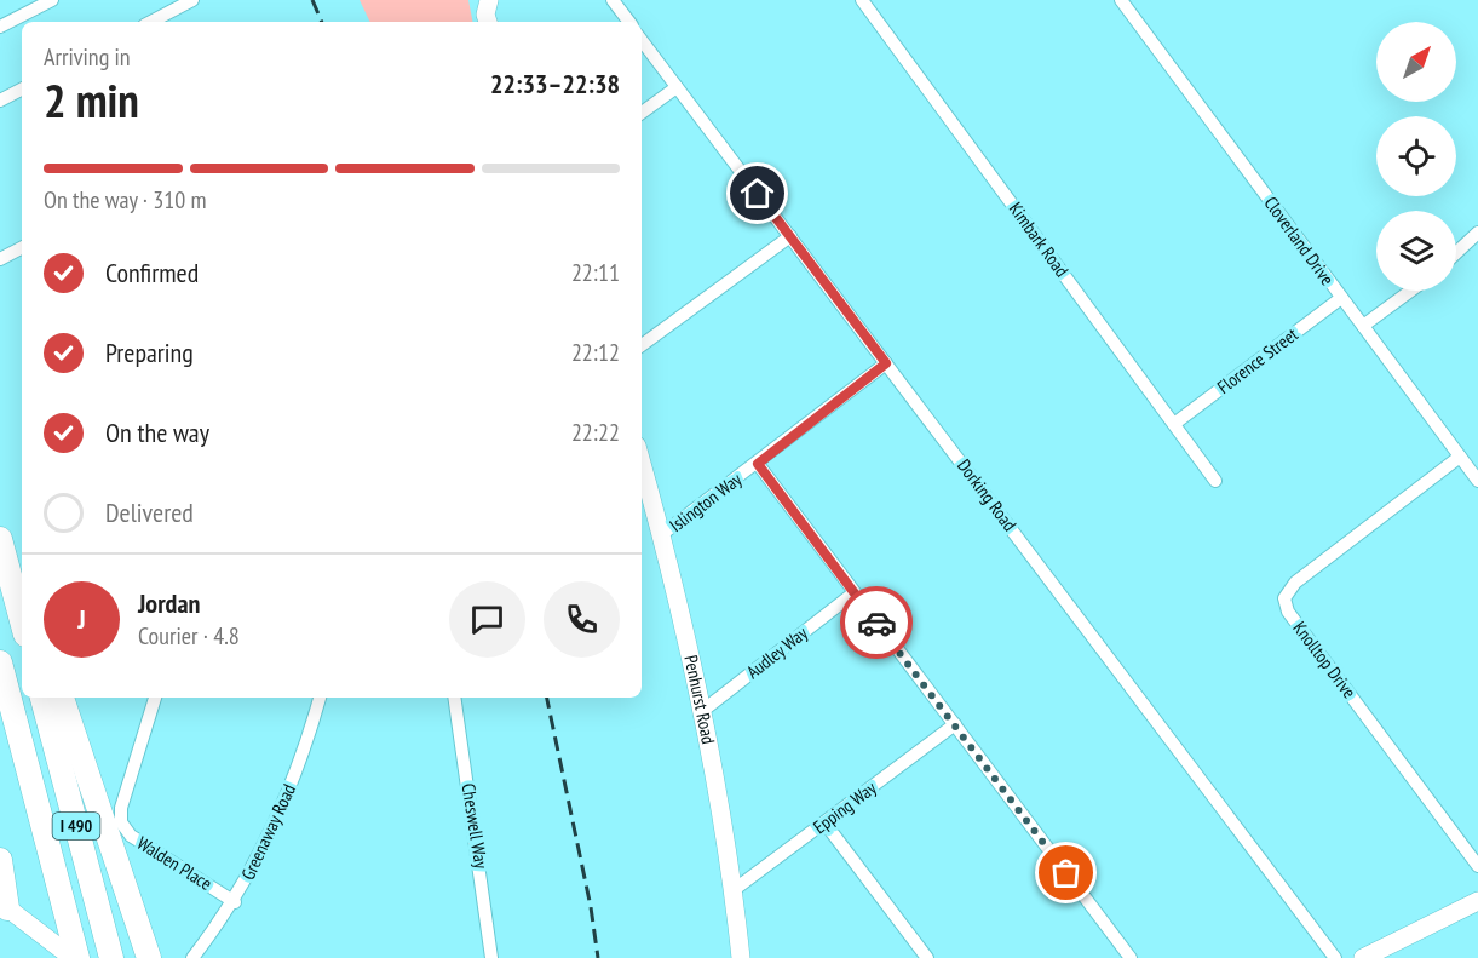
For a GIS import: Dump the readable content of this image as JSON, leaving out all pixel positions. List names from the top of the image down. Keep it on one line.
{"streets":{"highway":["I 490"],"street":["Kimbark Road","Cloverland Drive","Florence Street","Dorking Road","Islington Way","Audley Way","Knolltop Drive","Penhurst Road","Epping Way","Cheswell Way","Greenaway Road","Walden Place"]},"crossings":[["Kimbark Road","Florence Street"],["Cloverland Drive","Florence Street"],["Cloverland Drive","Knolltop Drive"],["Dorking Road","Islington Way"],["Islington Way","Penhurst Road"],["Audley Way","Penhurst Road"],["Penhurst Road","Epping Way"],["Greenaway Road","Walden Place"]],"north":"top right","page":{"heading":["2 min","Arriving in","22:33–22:38"],"panel":["Jordan","Courier · 4.8"],"bar":"On the way · 310 m","list":[["Confirmed","22:11"],["Preparing","22:12"],["On the way","22:22"],"Delivered"],"round":"J"}}
